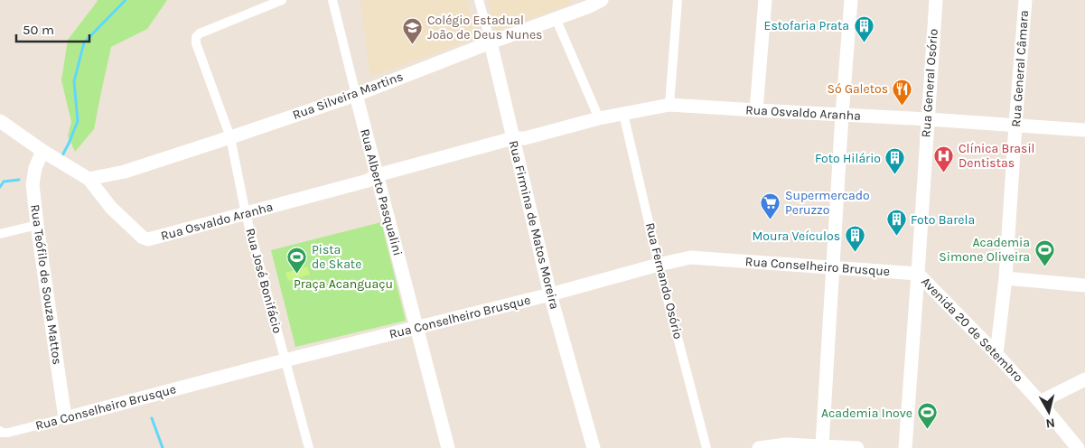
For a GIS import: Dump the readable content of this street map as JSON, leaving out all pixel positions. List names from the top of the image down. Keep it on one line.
{"streets":{"street":["Rua General Câmara","Rua General Osório","Rua Silveira Martins","Rua Osvaldo Aranha","Rua Alberto Pasqualini","Rua Firmina de Matos Moreira","Rua Conselheiro Brusque","Rua José Bonifácio","Rua Fernando Osório","Rua Teófilo de Souza Mattos","Avenida 20 de Setembro"]},"crossings":[["Rua General Câmara","Rua Osvaldo Aranha"],["Rua General Câmara","Avenida 20 de Setembro"],["Rua General Osório","Rua Osvaldo Aranha"],["Rua General Osório","Rua Conselheiro Brusque"],["Rua General Osório","Avenida 20 de Setembro"],["Rua Silveira Martins","Rua Osvaldo Aranha"],["Rua Silveira Martins","Rua Alberto Pasqualini"],["Rua Silveira Martins","Rua Firmina de Matos Moreira"],["Rua Silveira Martins","Rua José Bonifácio"],["Rua Osvaldo Aranha","Rua Alberto Pasqualini"],["Rua Osvaldo Aranha","Rua Firmina de Matos Moreira"],["Rua Osvaldo Aranha","Rua José Bonifácio"],["Rua Osvaldo Aranha","Rua Fernando Osório"],["Rua Alberto Pasqualini","Rua Conselheiro Brusque"],["Rua Firmina de Matos Moreira","Rua Conselheiro Brusque"],["Rua Conselheiro Brusque","Rua José Bonifácio"],["Rua Conselheiro Brusque","Rua Fernando Osório"],["Rua Conselheiro Brusque","Rua Teófilo de Souza Mattos"],["Rua Conselheiro Brusque","Avenida 20 de Setembro"]],"parks":["Praça Acanguaçu"],"places":{"building":["Estofaria Prata","Foto Hilário","Foto Barela","Moura Veículos"],"school or university":["Colégio Estadual João de Deus Nunes"],"restaurant":["Só Galetos"],"hospital":["Clínica Brasil Dentistas"],"supermarket":["Supermercado Peruzzo"],"sports":["Academia Simone Oliveira","Pista de Skate","Academia Inove"]},"scale_bar":"50 m","north":"bottom"}
